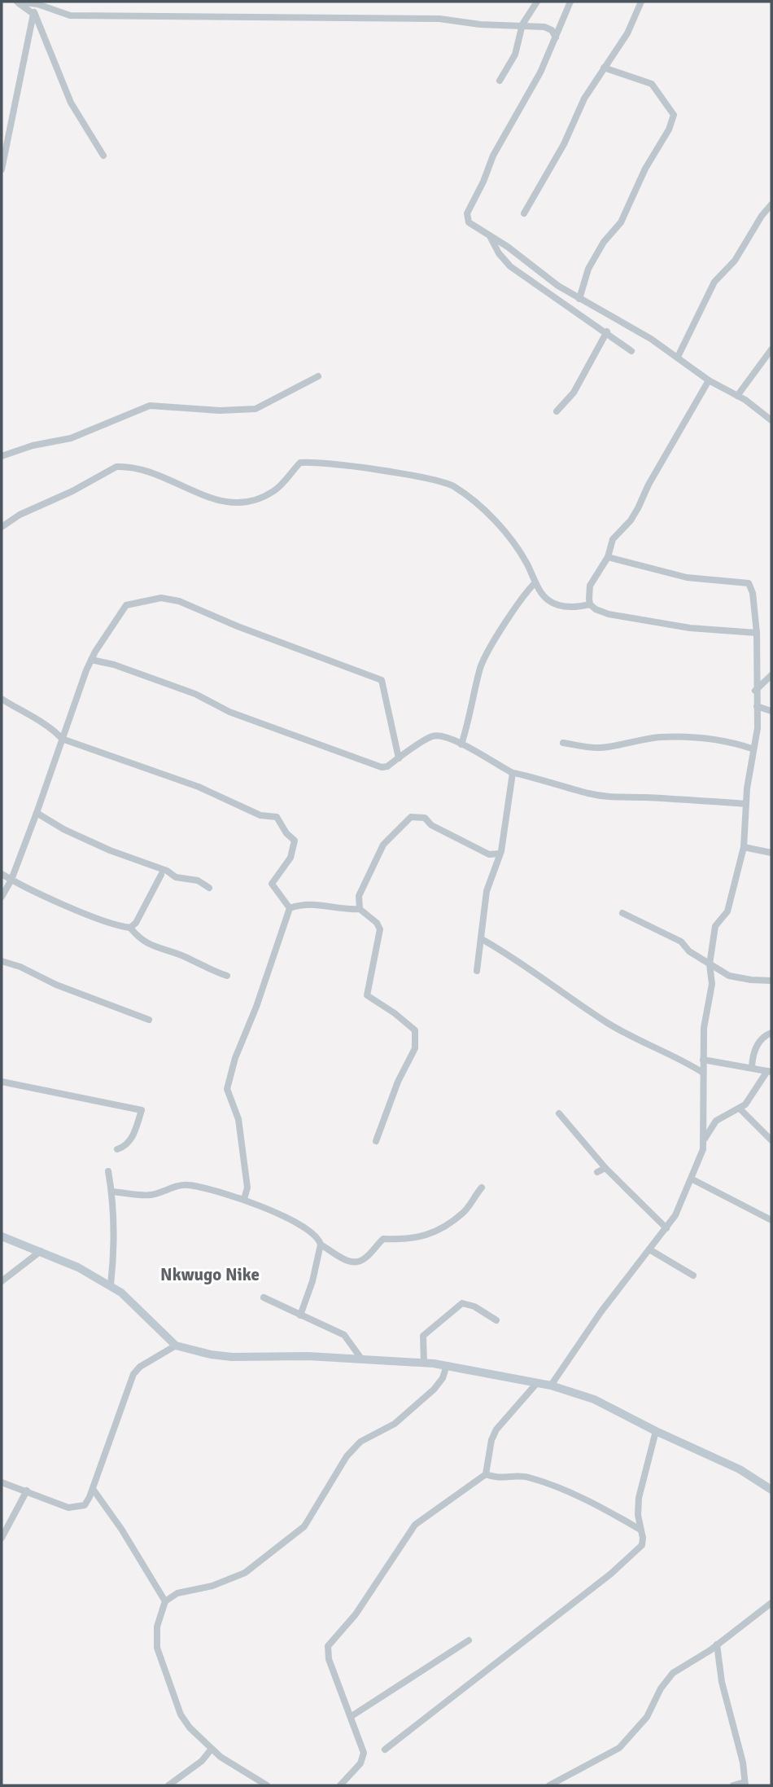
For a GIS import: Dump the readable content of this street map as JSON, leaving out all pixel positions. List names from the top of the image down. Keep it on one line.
{"districts":["Nkwugo Nike"]}
